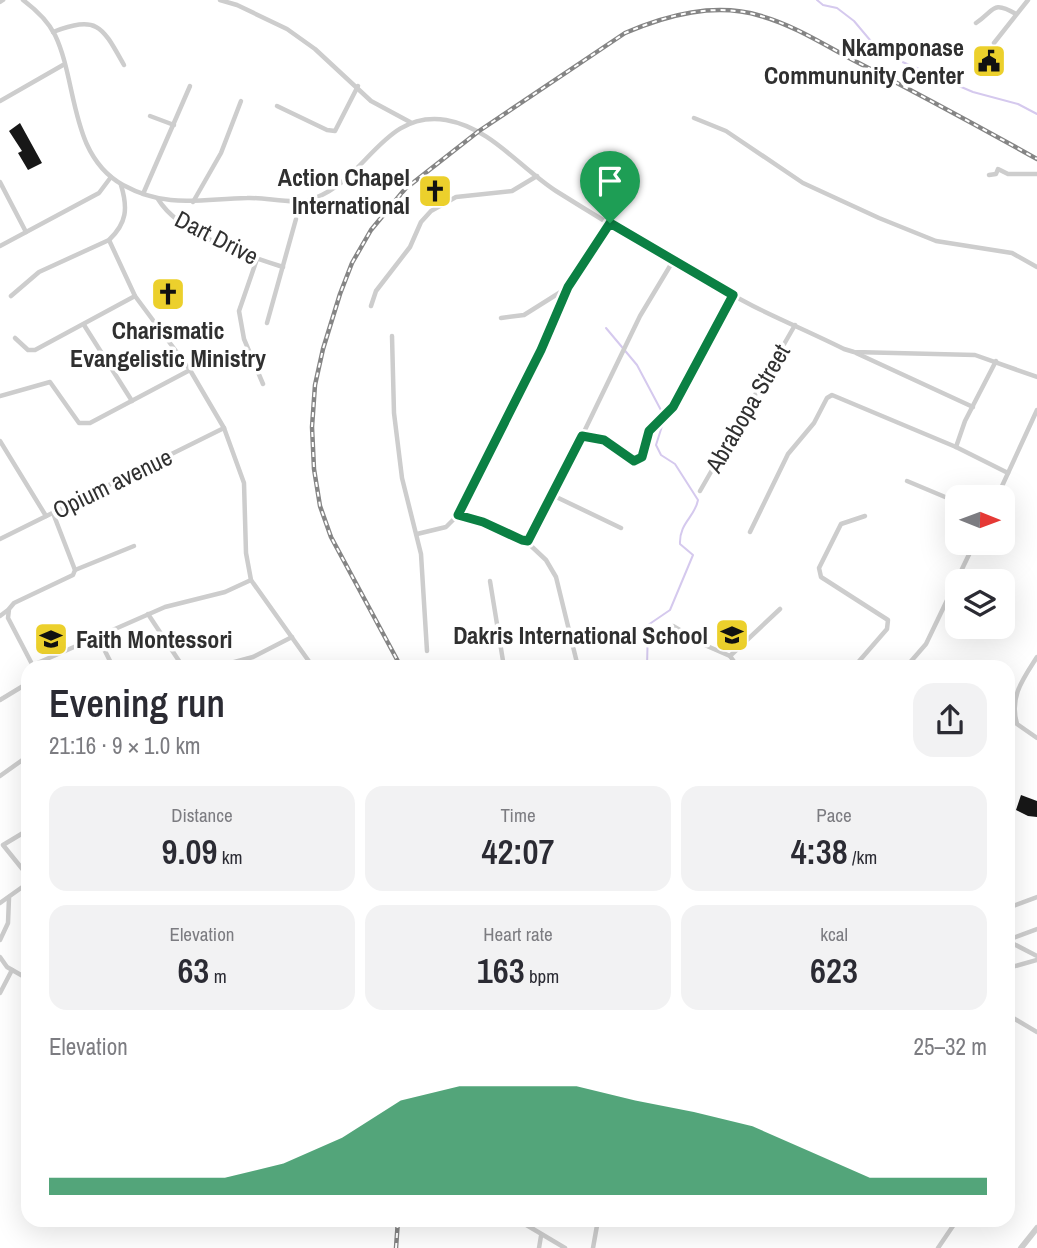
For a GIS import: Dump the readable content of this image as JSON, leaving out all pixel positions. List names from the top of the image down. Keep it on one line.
{"streets":{"street":["Dart Drive","Abrabopa Street","Opium avenue"]},"places":{"public building":["Nkamponase Commununity Center"],"church":["Action Chapel International","Charismatic Evangelistic Ministry"],"school or university":["Dakris International School","Faith Montessori"]},"north":"right","page":{"heading":["Evening run","21:16 · 9 × 1.0 km"],"stats":[["Distance","9.09 km"],["Time","42:07"],["Pace","4:38 /km"],["Elevation","63 m"],["Heart rate","163 bpm"],["kcal","623"]],"chart":["Elevation","25–32 m"]}}
